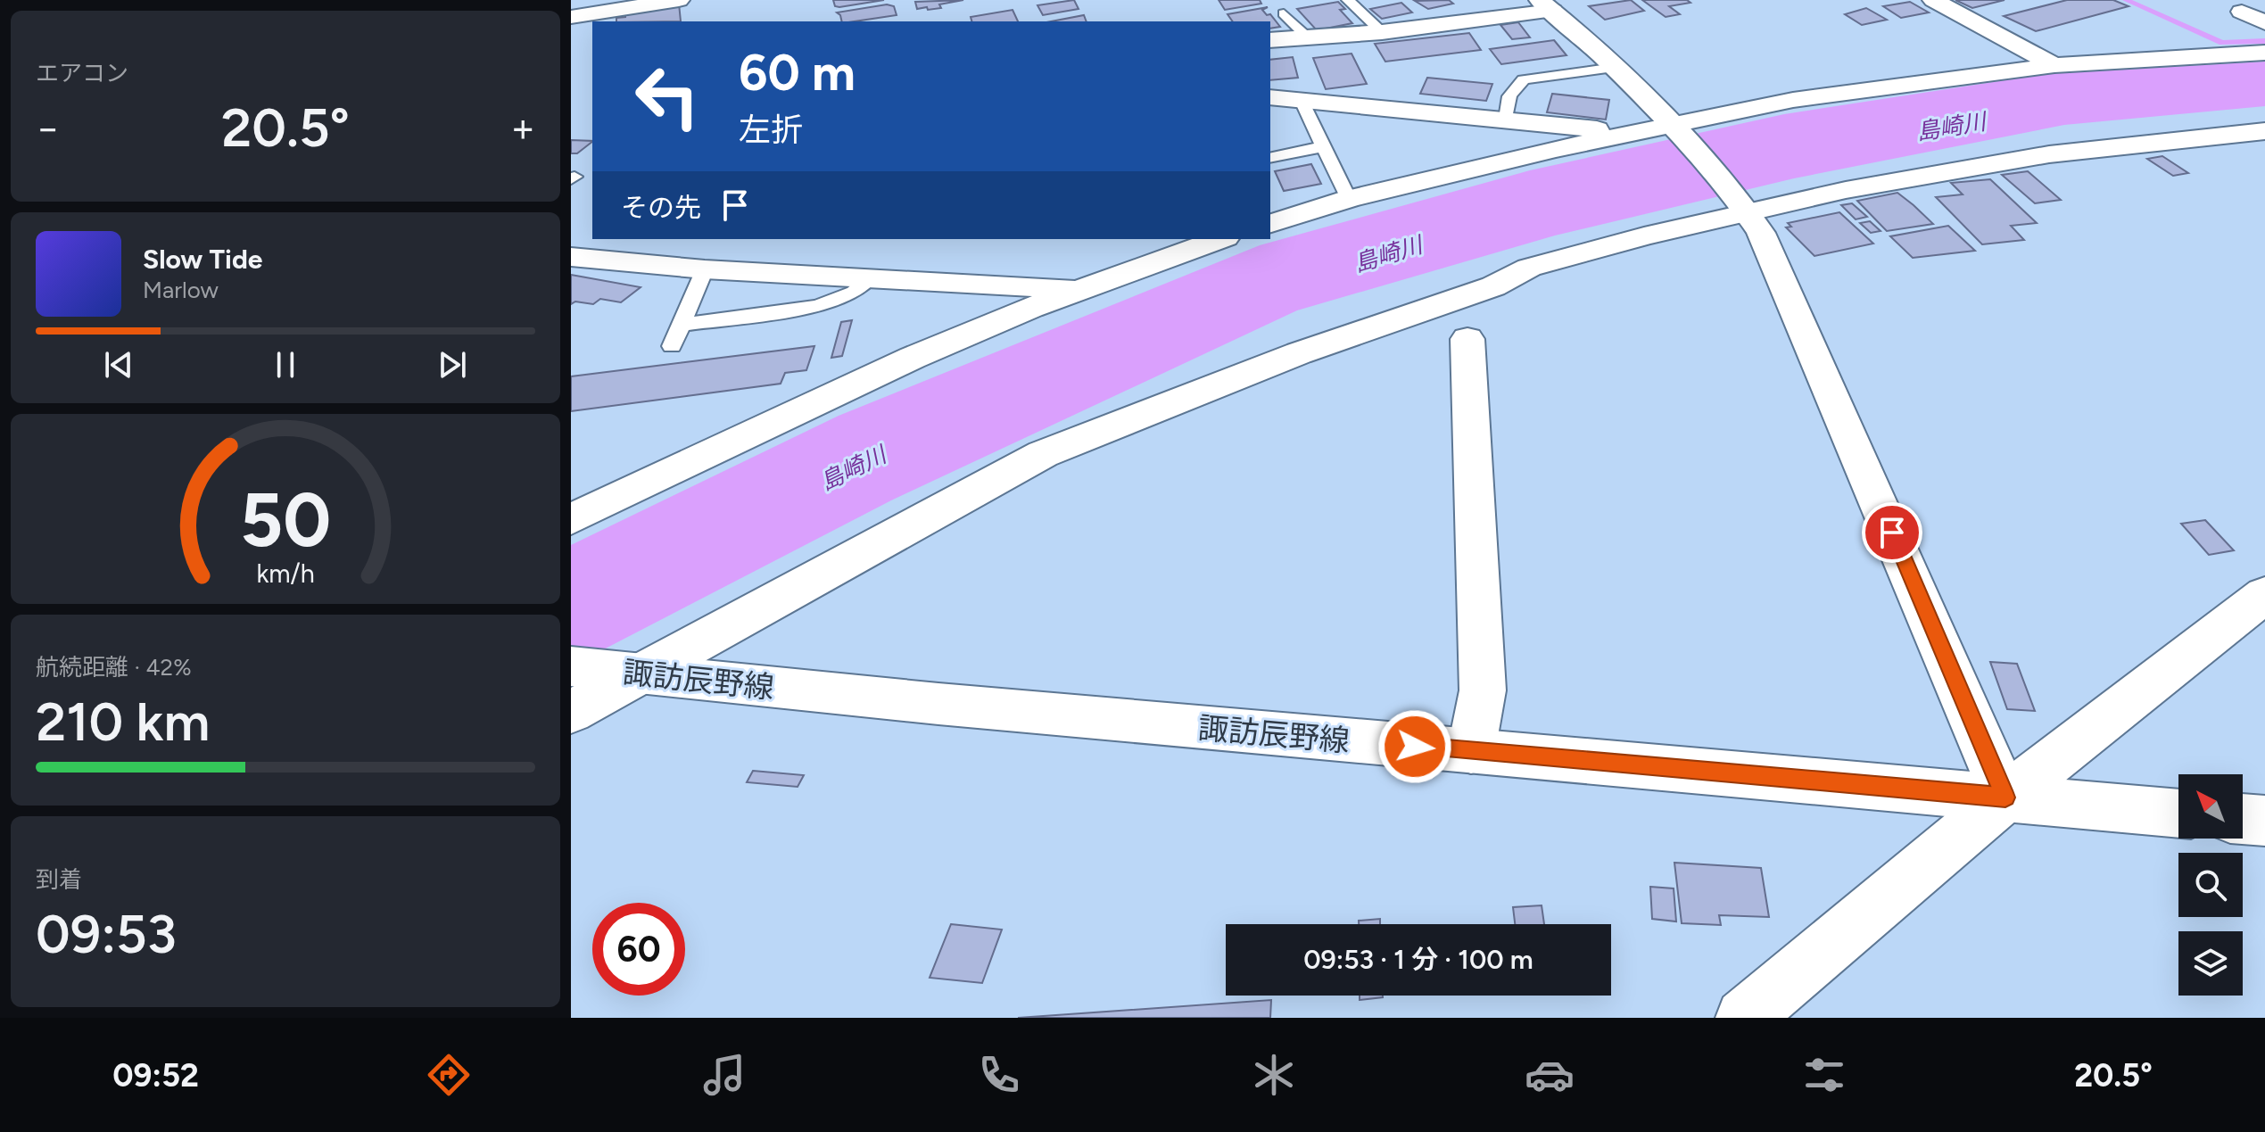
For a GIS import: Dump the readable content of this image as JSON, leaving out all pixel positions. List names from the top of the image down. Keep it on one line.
{"streets":{"street":["諏訪辰野線"]},"water":["島崎川"],"north":"top left","page":{"tile":["エアコン",["航続距離 · 42%","210 km"],["到着","09:53"]],"turn":["60 m","左折"],"heat":["−","20.5°","+"],"then":"その先","song":["Slow Tide","Marlow"],"limit":"60","trip":"09:53 · 1 分 · 100 m","tabs":["09:52","20.5°"],"gauge":["50","km/h"]}}
